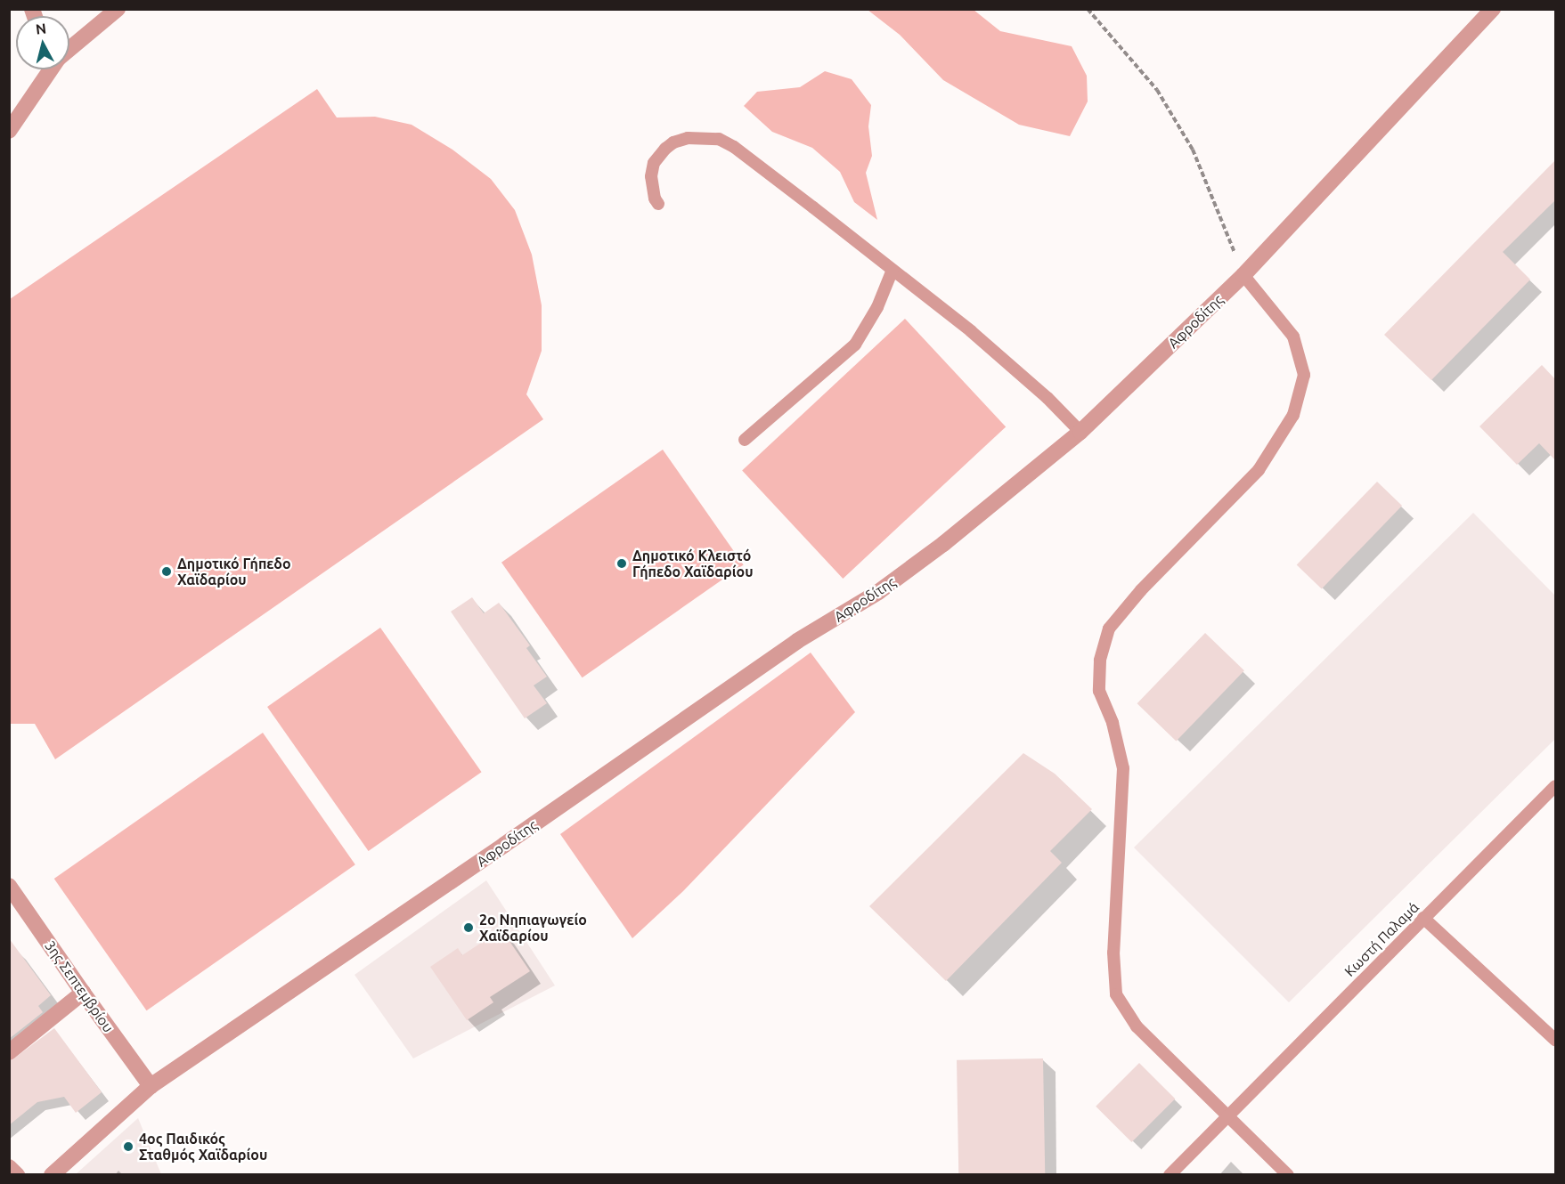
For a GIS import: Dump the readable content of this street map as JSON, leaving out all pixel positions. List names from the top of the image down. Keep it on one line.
{"streets":{"street":["Αφροδίτης","3ης Σεπτεμβρίου"],"lane":["Κωστή Παλαμά"]},"crossings":[["Αφροδίτης","3ης Σεπτεμβρίου"]],"places":["Δημοτικό Κλειστό Γήπεδο Χαϊδαρίου","Δημοτικό Γήπεδο Χαϊδαρίου","2ο Νηπιαγωγείο Χαϊδαρίου","4ος Παιδικός Σταθμός Χαϊδαρίου"],"north":"top"}
